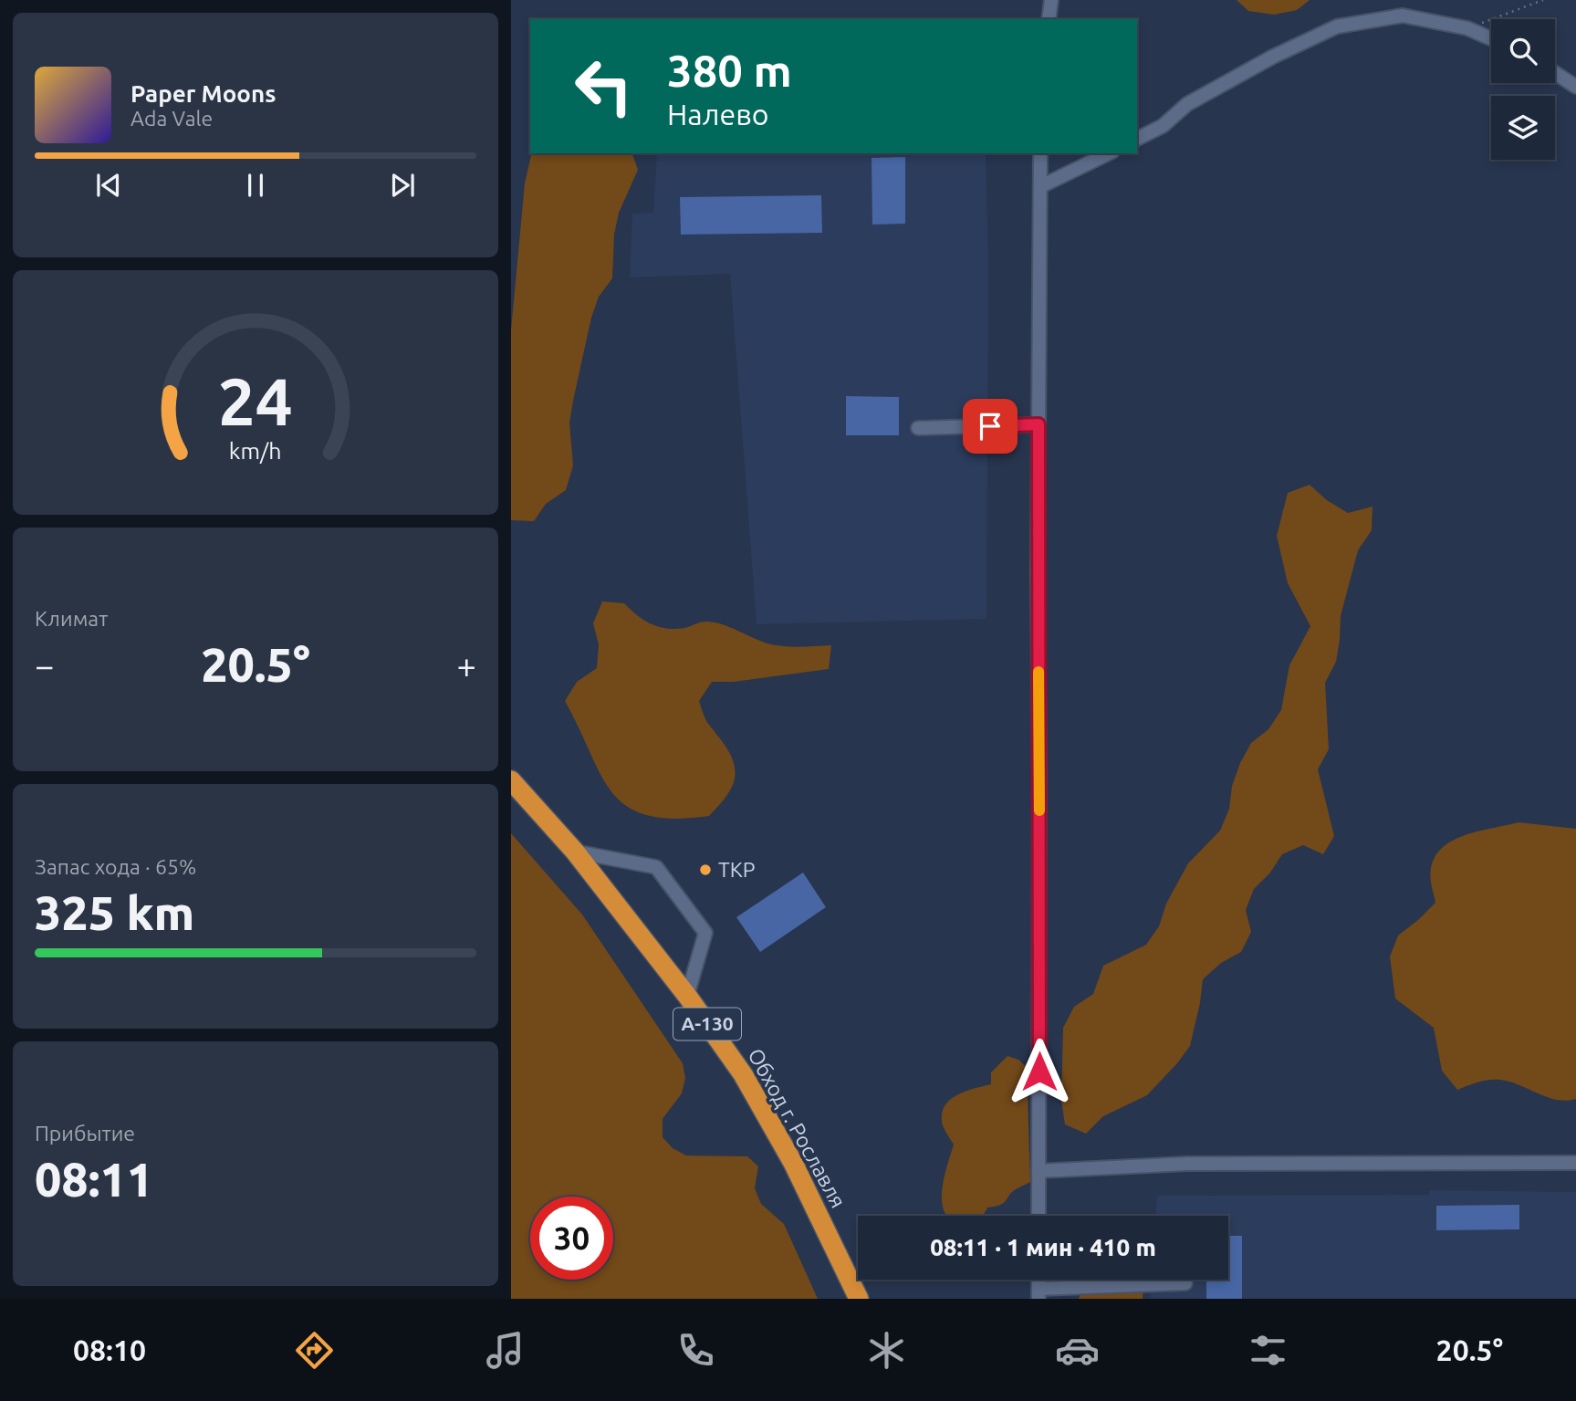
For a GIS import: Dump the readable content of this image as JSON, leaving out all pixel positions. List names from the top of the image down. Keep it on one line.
{"streets":{"highway":["А-130","Обход г. Рославля"]},"places":["ТКР"],"page":{"turn":["380 m","Налево"],"song":["Paper Moons","Ada Vale"],"tile":["Климат",["Запас хода · 65%","325 km"],["Прибытие","08:11"]],"heat":["−","20.5°","+"],"limit":"30","trip":"08:11 · 1 мин · 410 m","tabs":["08:10","20.5°"],"gauge":["24","km/h"]}}
